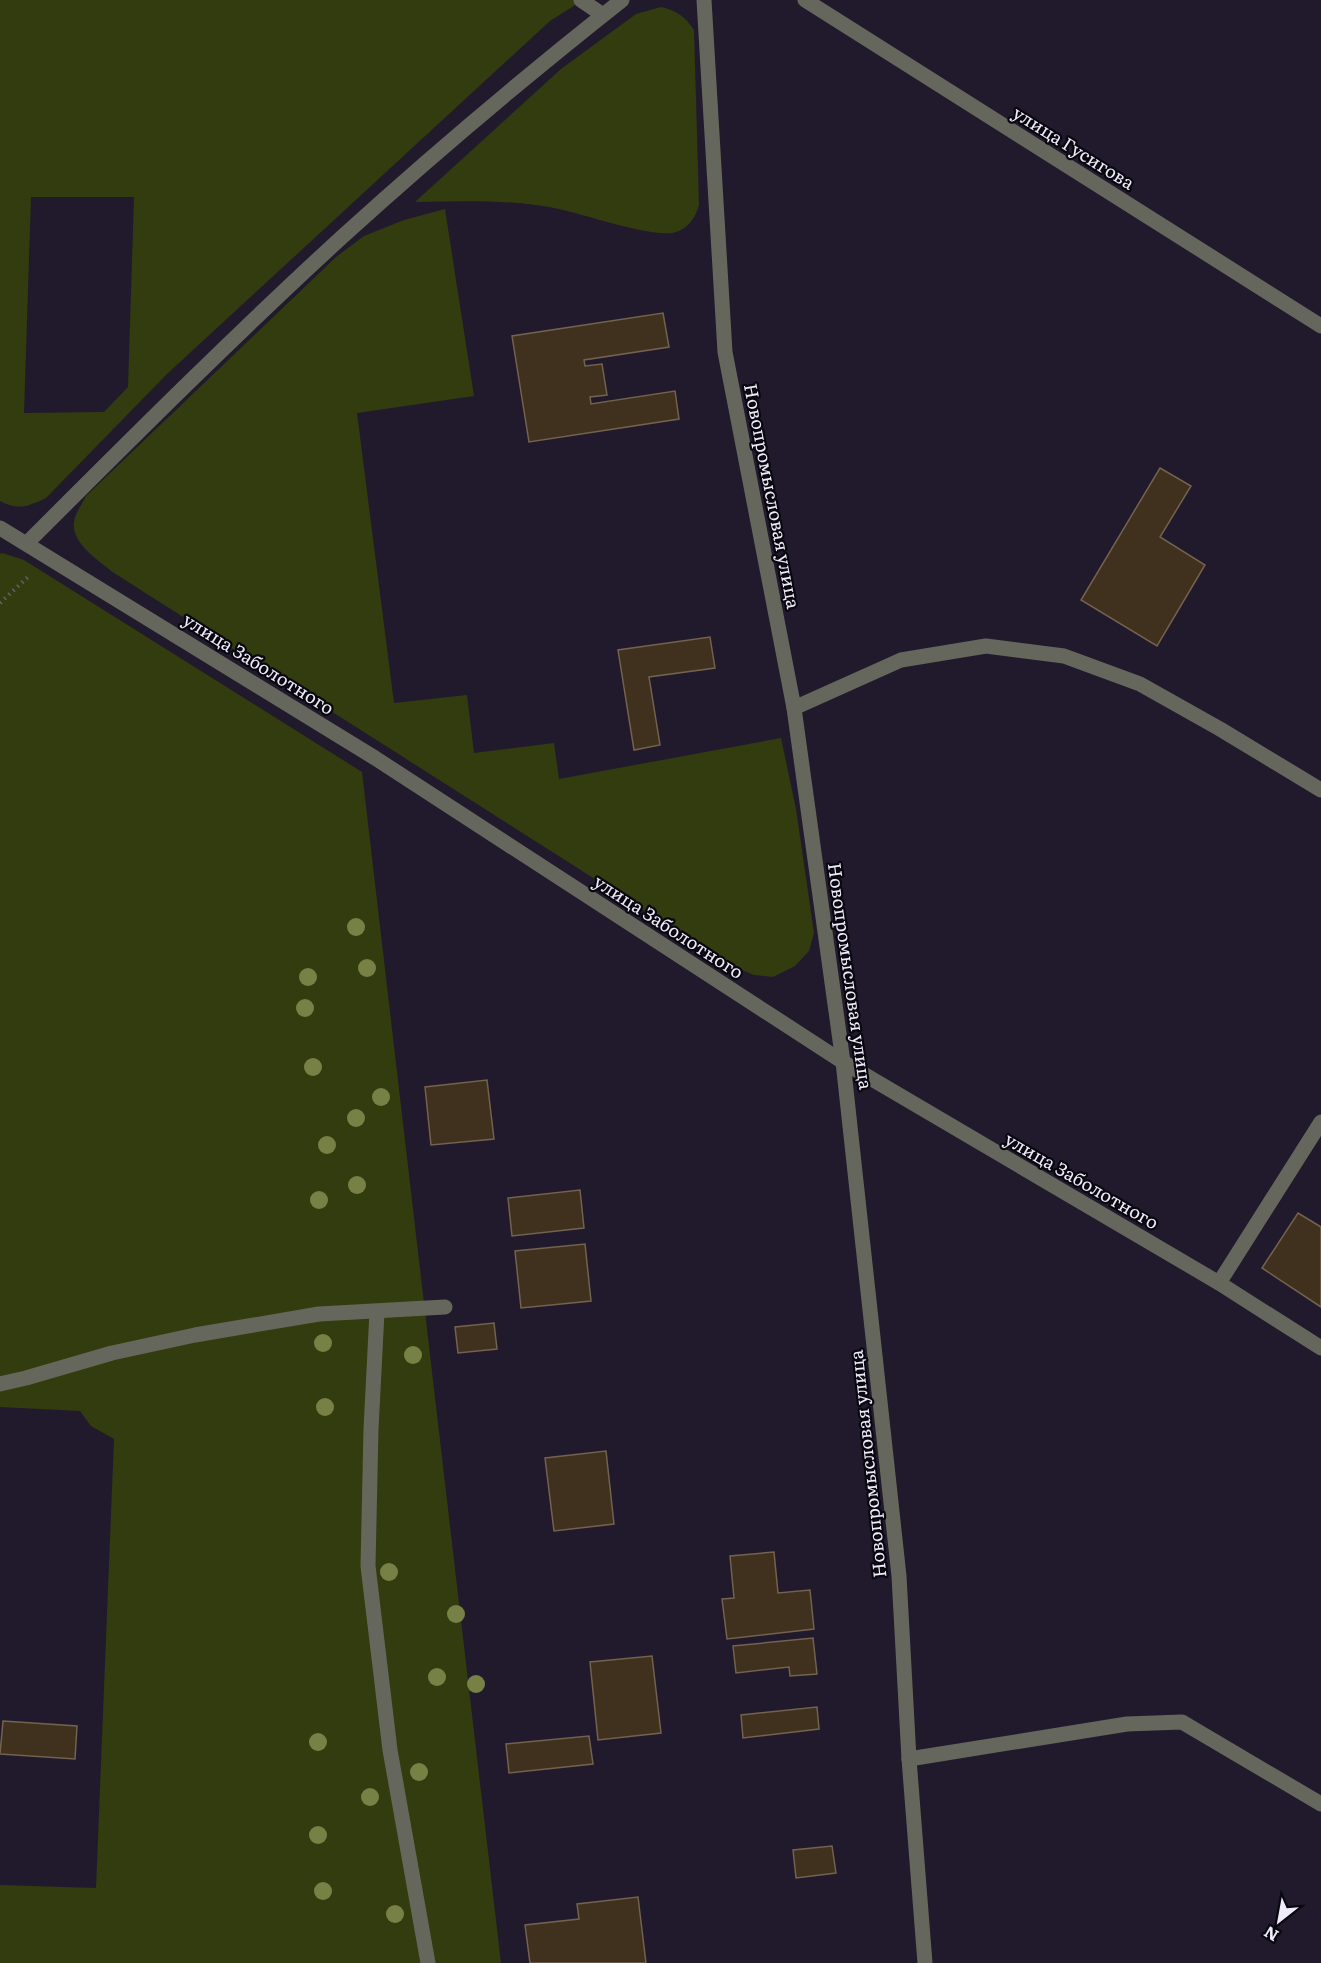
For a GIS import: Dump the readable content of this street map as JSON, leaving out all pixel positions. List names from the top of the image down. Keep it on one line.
{"streets":{"street":["улица Гусигова","Новопромысловая улица","улица Заболотного"]},"crossings":[["Новопромысловая улица","улица Заболотного"]],"north":"bottom left"}
